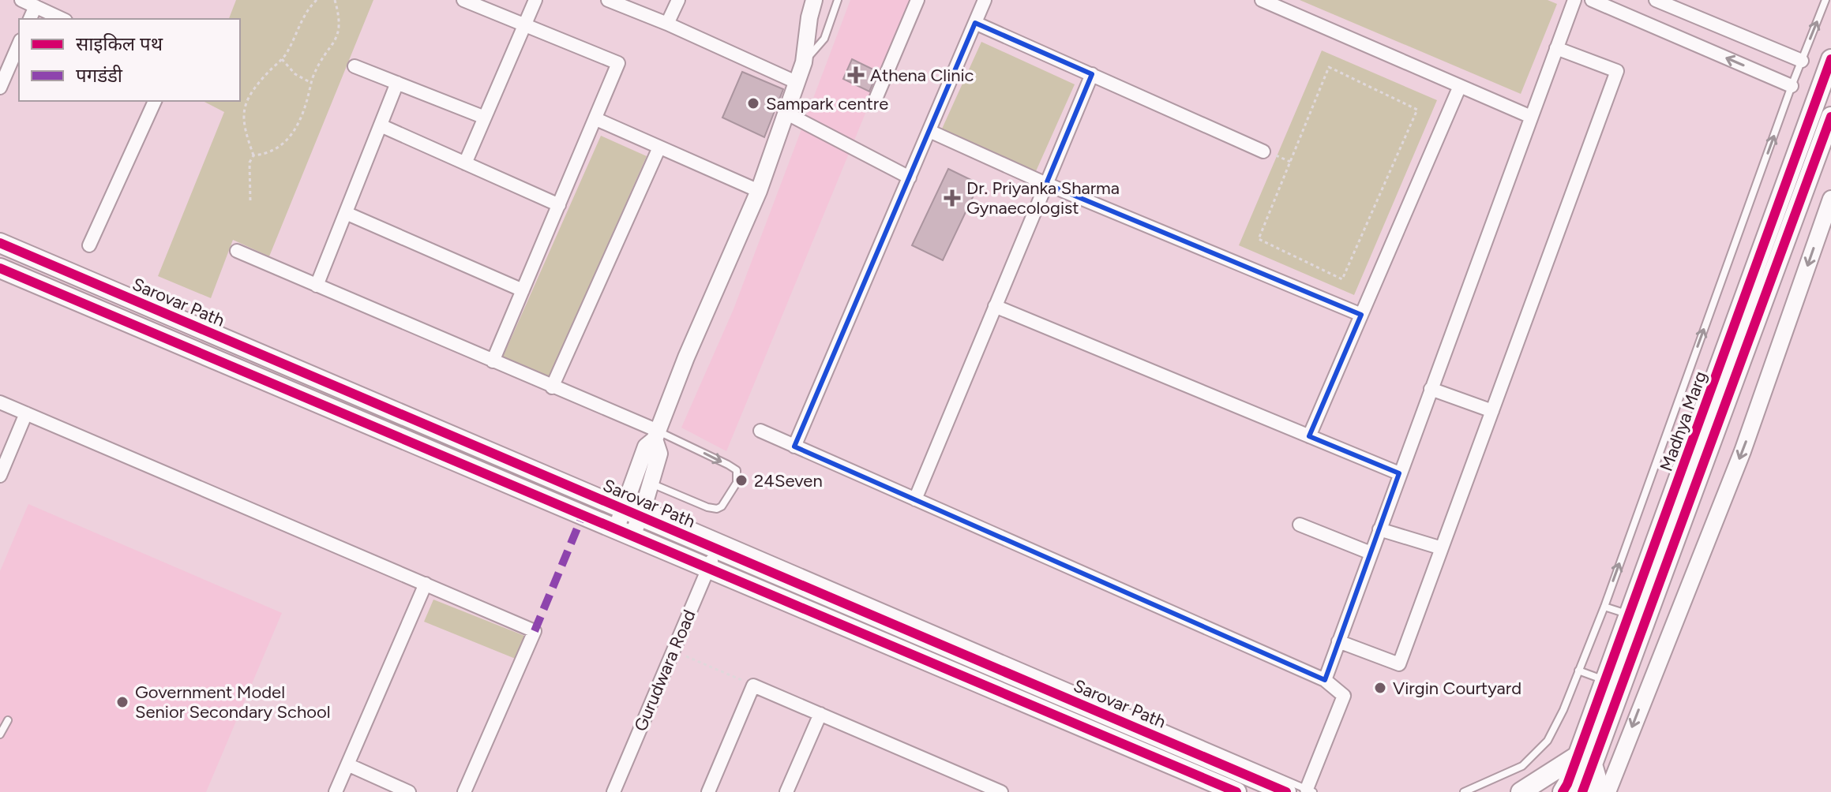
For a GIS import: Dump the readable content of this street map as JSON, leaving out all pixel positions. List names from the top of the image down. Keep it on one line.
{"streets":{"main road":["Sarovar Path","Madhya Marg"],"street":["Gurudwara Road"]},"crossings":[["Sarovar Path","Gurudwara Road"]],"places":{"health":["Athena Clinic","Dr. Priyanka Sharma Gynaecologist"],"other":["Sampark centre","24Seven","Virgin Courtyard","Government Model Senior Secondary School"]},"legend":["साइकिल पथ","पगडंडी"]}
